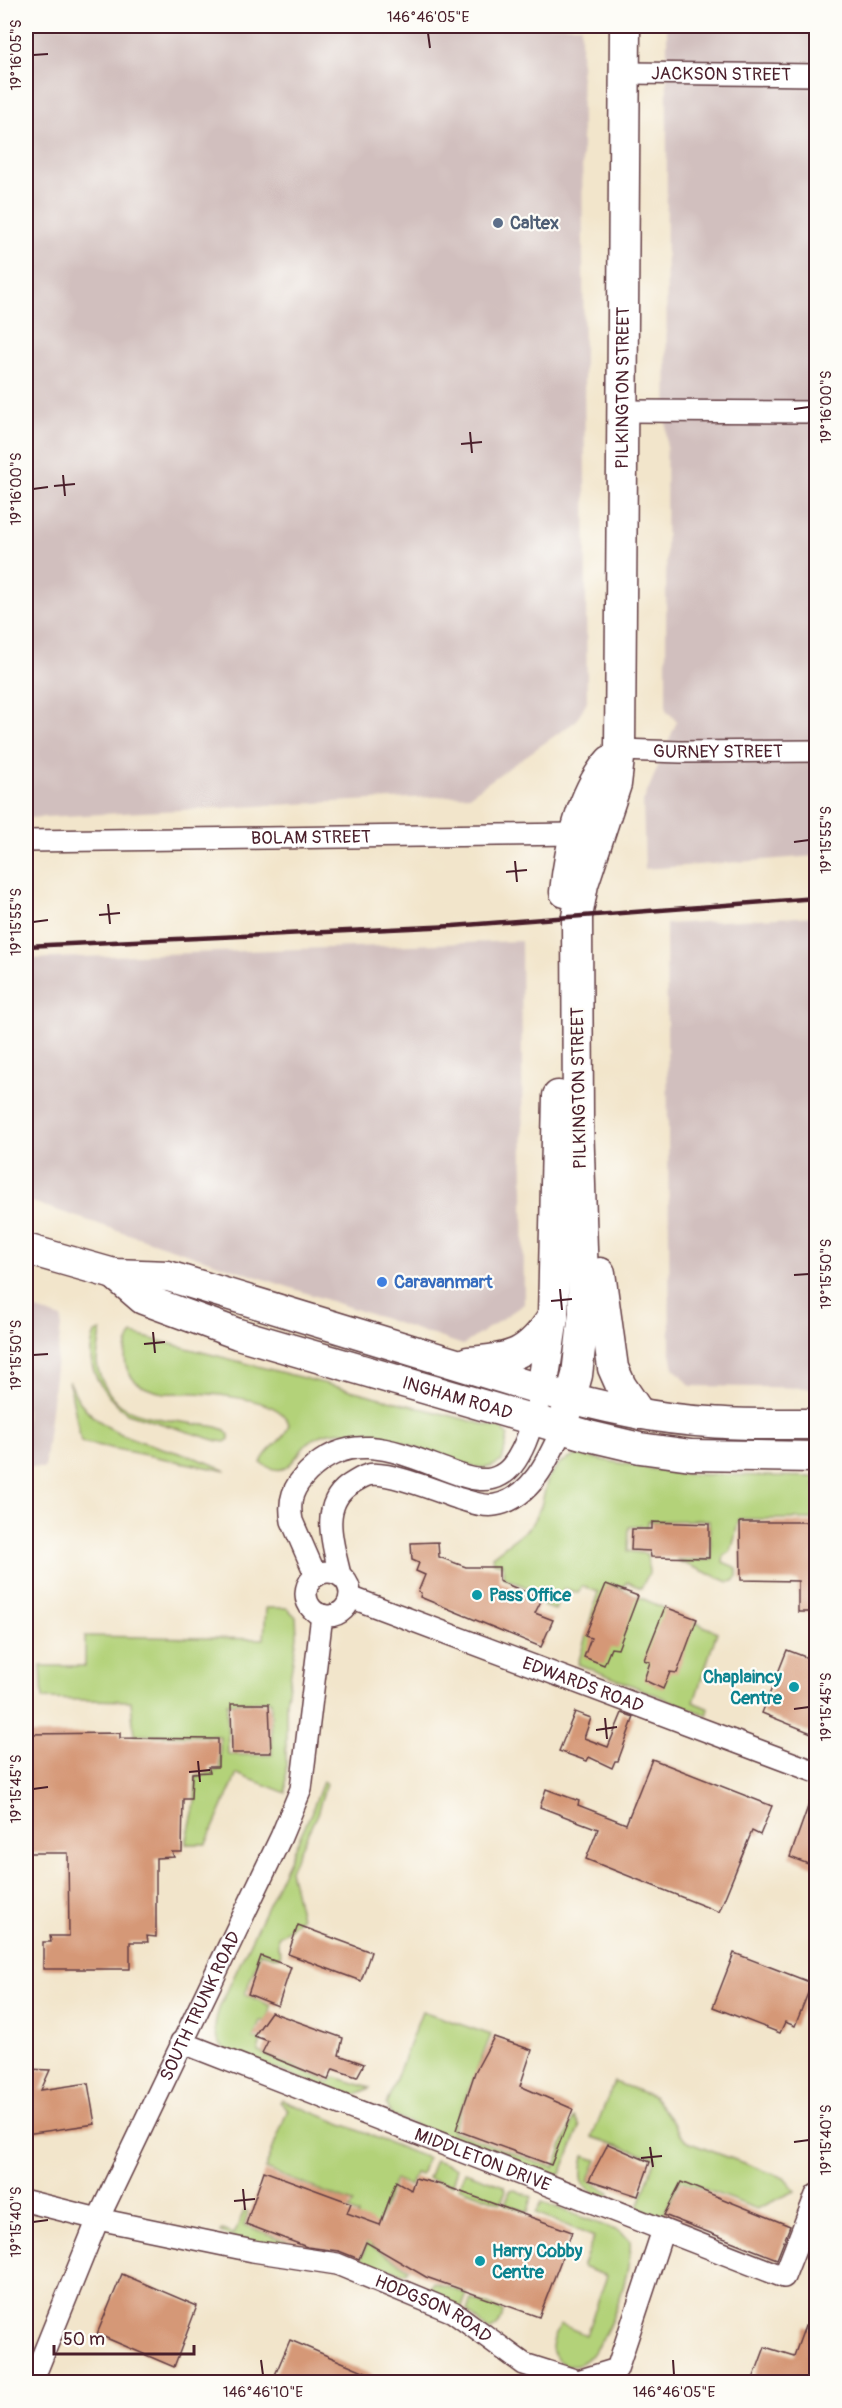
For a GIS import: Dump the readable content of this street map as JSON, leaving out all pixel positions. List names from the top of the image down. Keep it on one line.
{"streets":{"street":["JACKSON STREET","PILKINGTON STREET","GURNEY STREET","BOLAM STREET","INGHAM ROAD","EDWARDS ROAD","SOUTH TRUNK ROAD","MIDDLETON DRIVE","HODGSON ROAD"]},"crossings":[["JACKSON STREET","PILKINGTON STREET"],["PILKINGTON STREET","GURNEY STREET"],["PILKINGTON STREET","BOLAM STREET"],["PILKINGTON STREET","INGHAM ROAD"],["PILKINGTON STREET","EDWARDS ROAD"],["PILKINGTON STREET","SOUTH TRUNK ROAD"],["EDWARDS ROAD","SOUTH TRUNK ROAD"],["SOUTH TRUNK ROAD","MIDDLETON DRIVE"],["SOUTH TRUNK ROAD","HODGSON ROAD"],["MIDDLETON DRIVE","HODGSON ROAD"]],"places":["Caltex","Caravanmart","Pass Office","Chaplaincy Centre","Harry Cobby Centre"],"scale_bar":"50 m","coordinates":["146°46'05\"E","19°16'05\"S","19°16'00\"S","19°15'55\"S","19°15'50\"S","19°15'45\"S","19°15'40\"S","146°46'10\"E"]}
